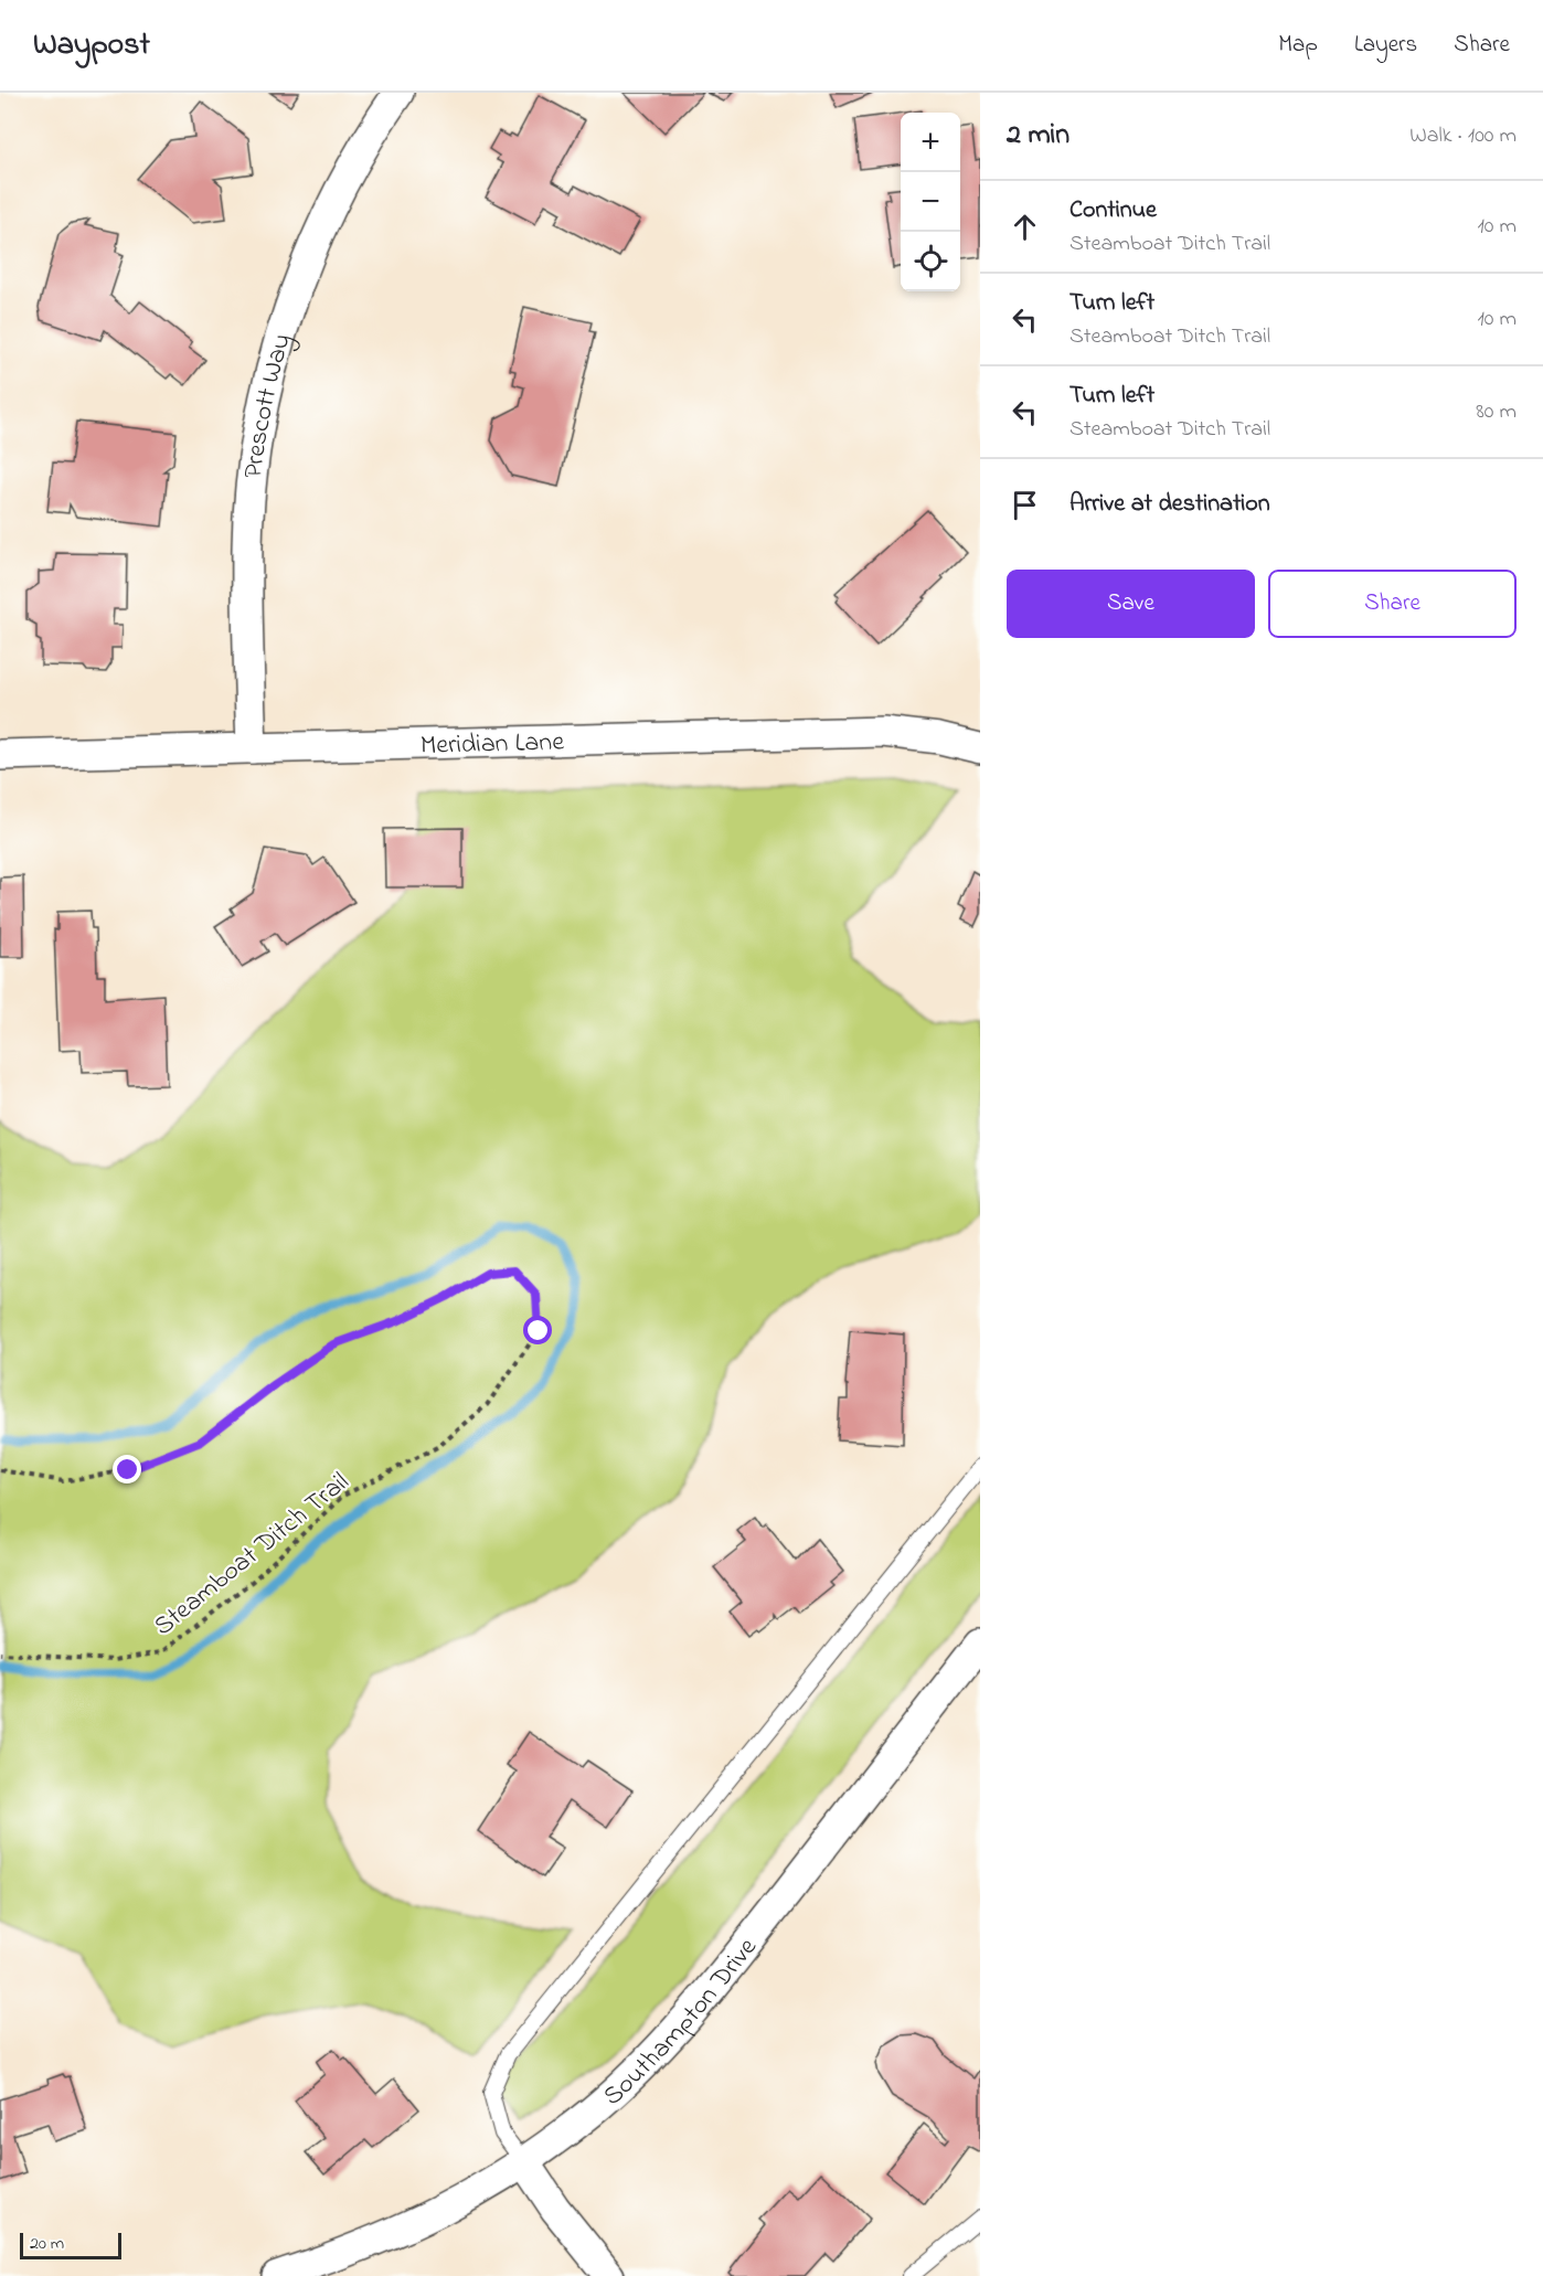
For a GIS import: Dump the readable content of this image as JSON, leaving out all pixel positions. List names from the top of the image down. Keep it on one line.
{"streets":{"street":["Prescott Way","Meridian Lane","Southampton Drive"],"path":["Steamboat Ditch Trail"]},"crossings":[["Prescott Way","Meridian Lane"]],"scale_bar":"20 m","page":{"header":"Waypost","nav":["Map","Layers","Share"],"heading":["2 min","Walk · 100 m"],"map_buttons":["+","−"],"list":[["Continue","Steamboat Ditch Trail","10 m"],["Turn left","Steamboat Ditch Trail","10 m"],["Turn left","Steamboat Ditch Trail","80 m"],"Arrive at destination"],"buttons":["Save","Share"],"scale":"20 m"}}
